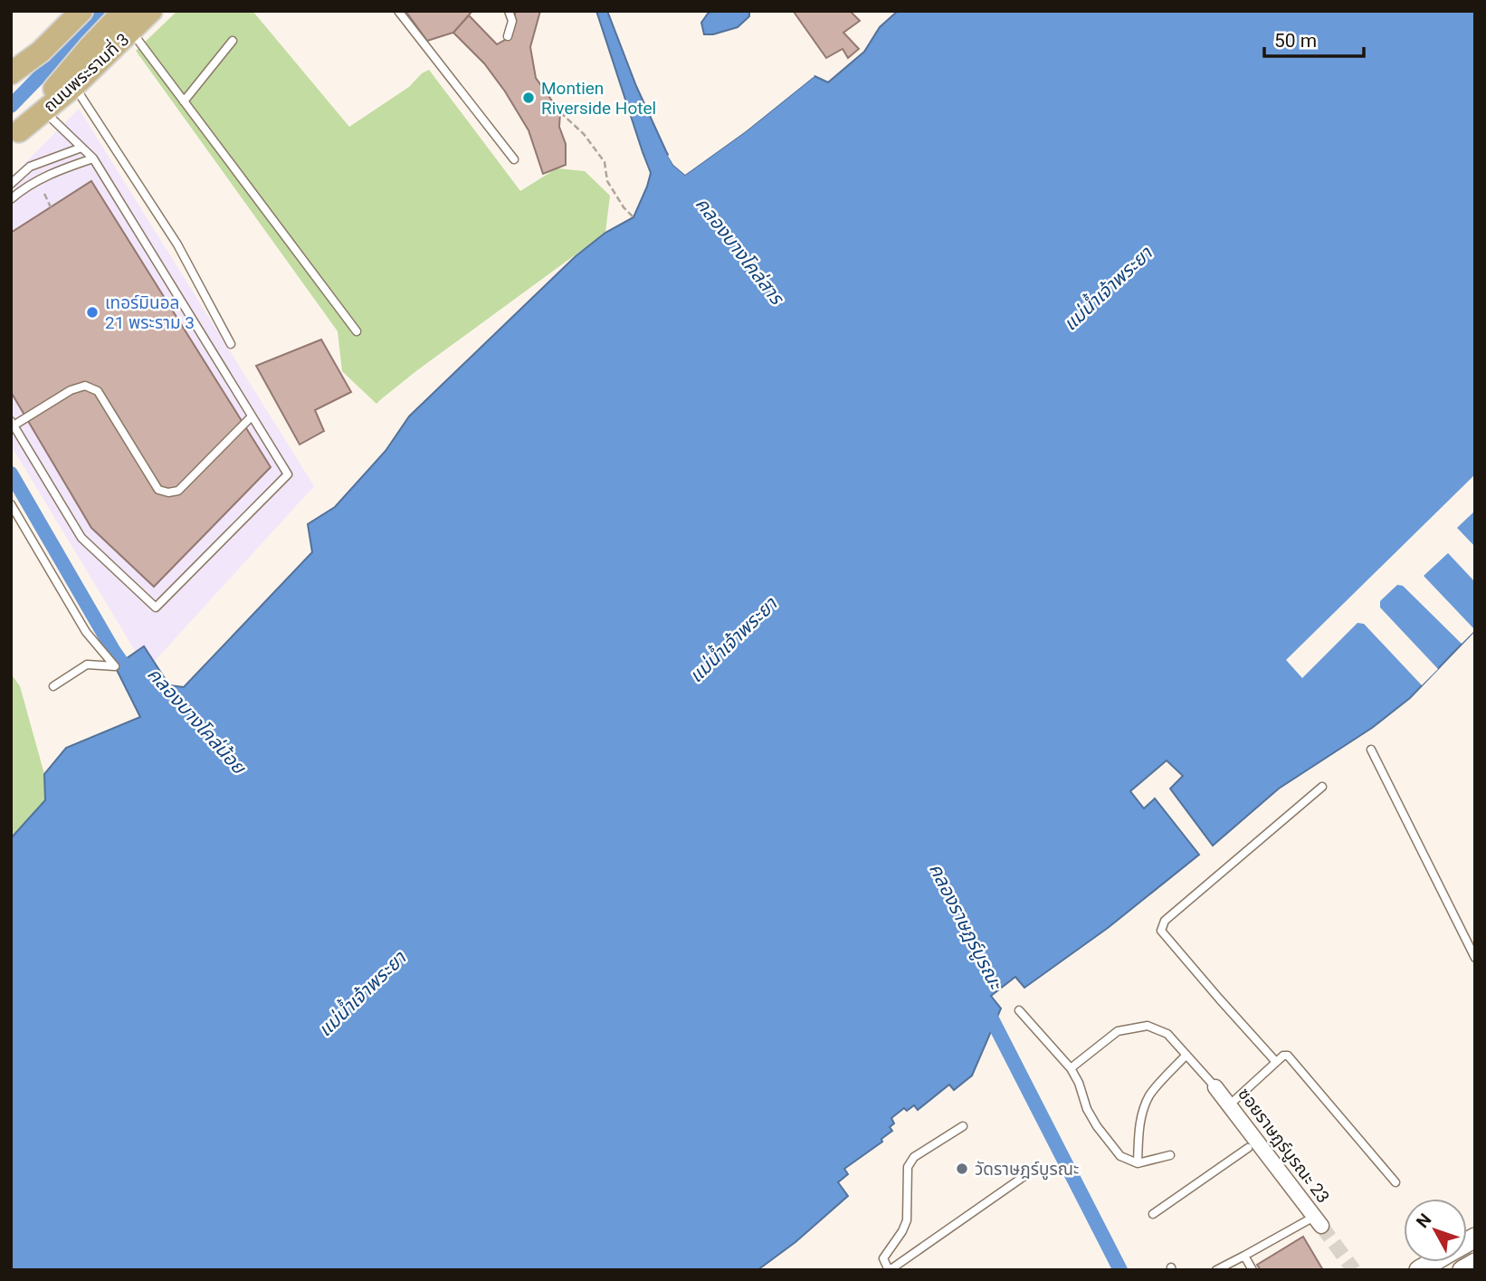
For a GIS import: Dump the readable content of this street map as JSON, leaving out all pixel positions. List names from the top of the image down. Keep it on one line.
{"streets":{"main road":["ถนนพระรามที่ 3"],"street":["ซอยราษฎร์บูรณะ 23"]},"water":["คลองบางโคล่สาร","แม่น้ำเจ้าพระยา","คลองบางโคล่น้อย","คลองราษฎร์บูรณะ"],"places":["Montien Riverside Hotel","เทอร์มินอล 21 พระราม 3","วัดราษฎร์บูรณะ"],"scale_bar":"50 m","north":"top left"}
